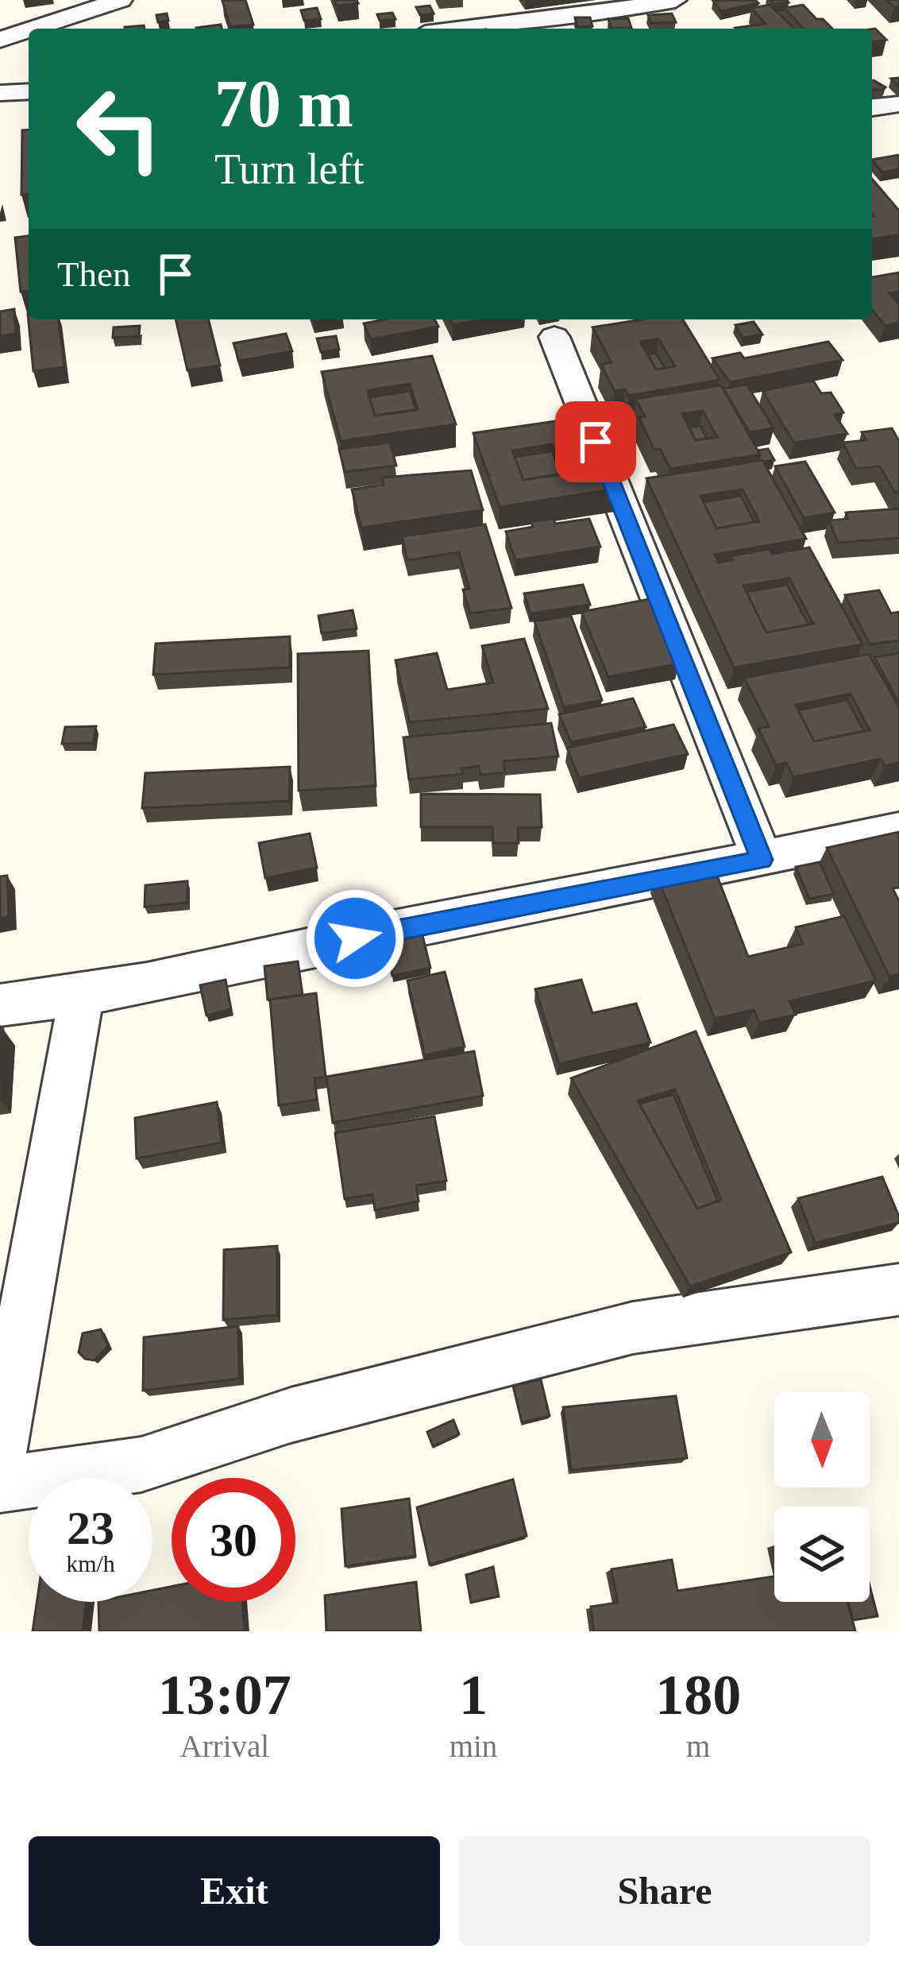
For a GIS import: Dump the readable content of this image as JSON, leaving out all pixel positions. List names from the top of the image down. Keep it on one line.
{"north":"bottom","page":{"turn":["70 m","Turn left"],"then":"Then","speed":"23 km/h","limit":"30","eta":["13:07","Arrival","1","min","180","m"],"buttons":["Exit","Share"]}}
